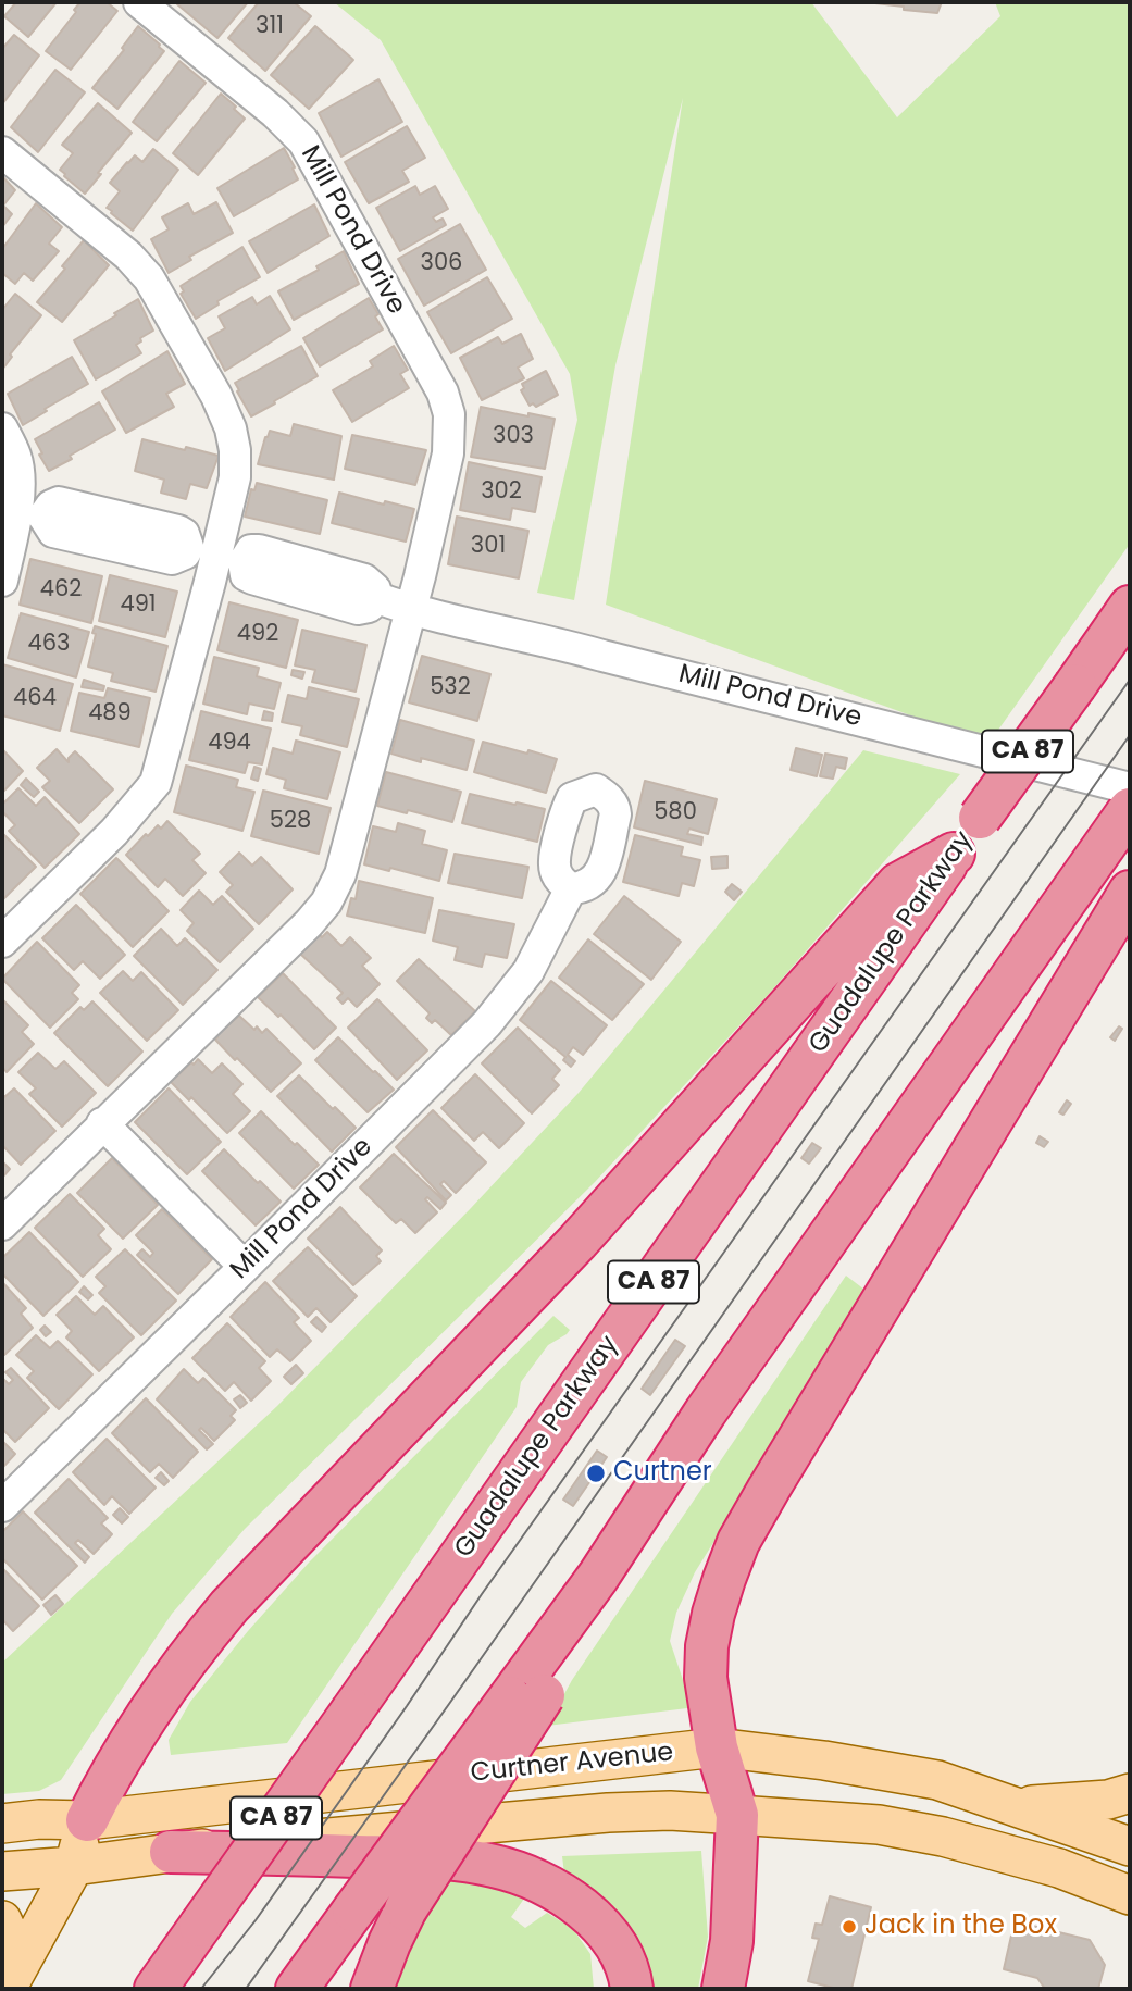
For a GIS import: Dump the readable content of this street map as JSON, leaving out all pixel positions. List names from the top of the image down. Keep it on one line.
{"streets":{"highway":["CA 87","Guadalupe Parkway"],"main road":["Curtner Avenue"],"street":["Mill Pond Drive"]},"places":["Curtner","Jack in the Box"],"house_numbers":["311","306","303","302","301","462","491","492","463","532","464","489","494","580","528"]}
